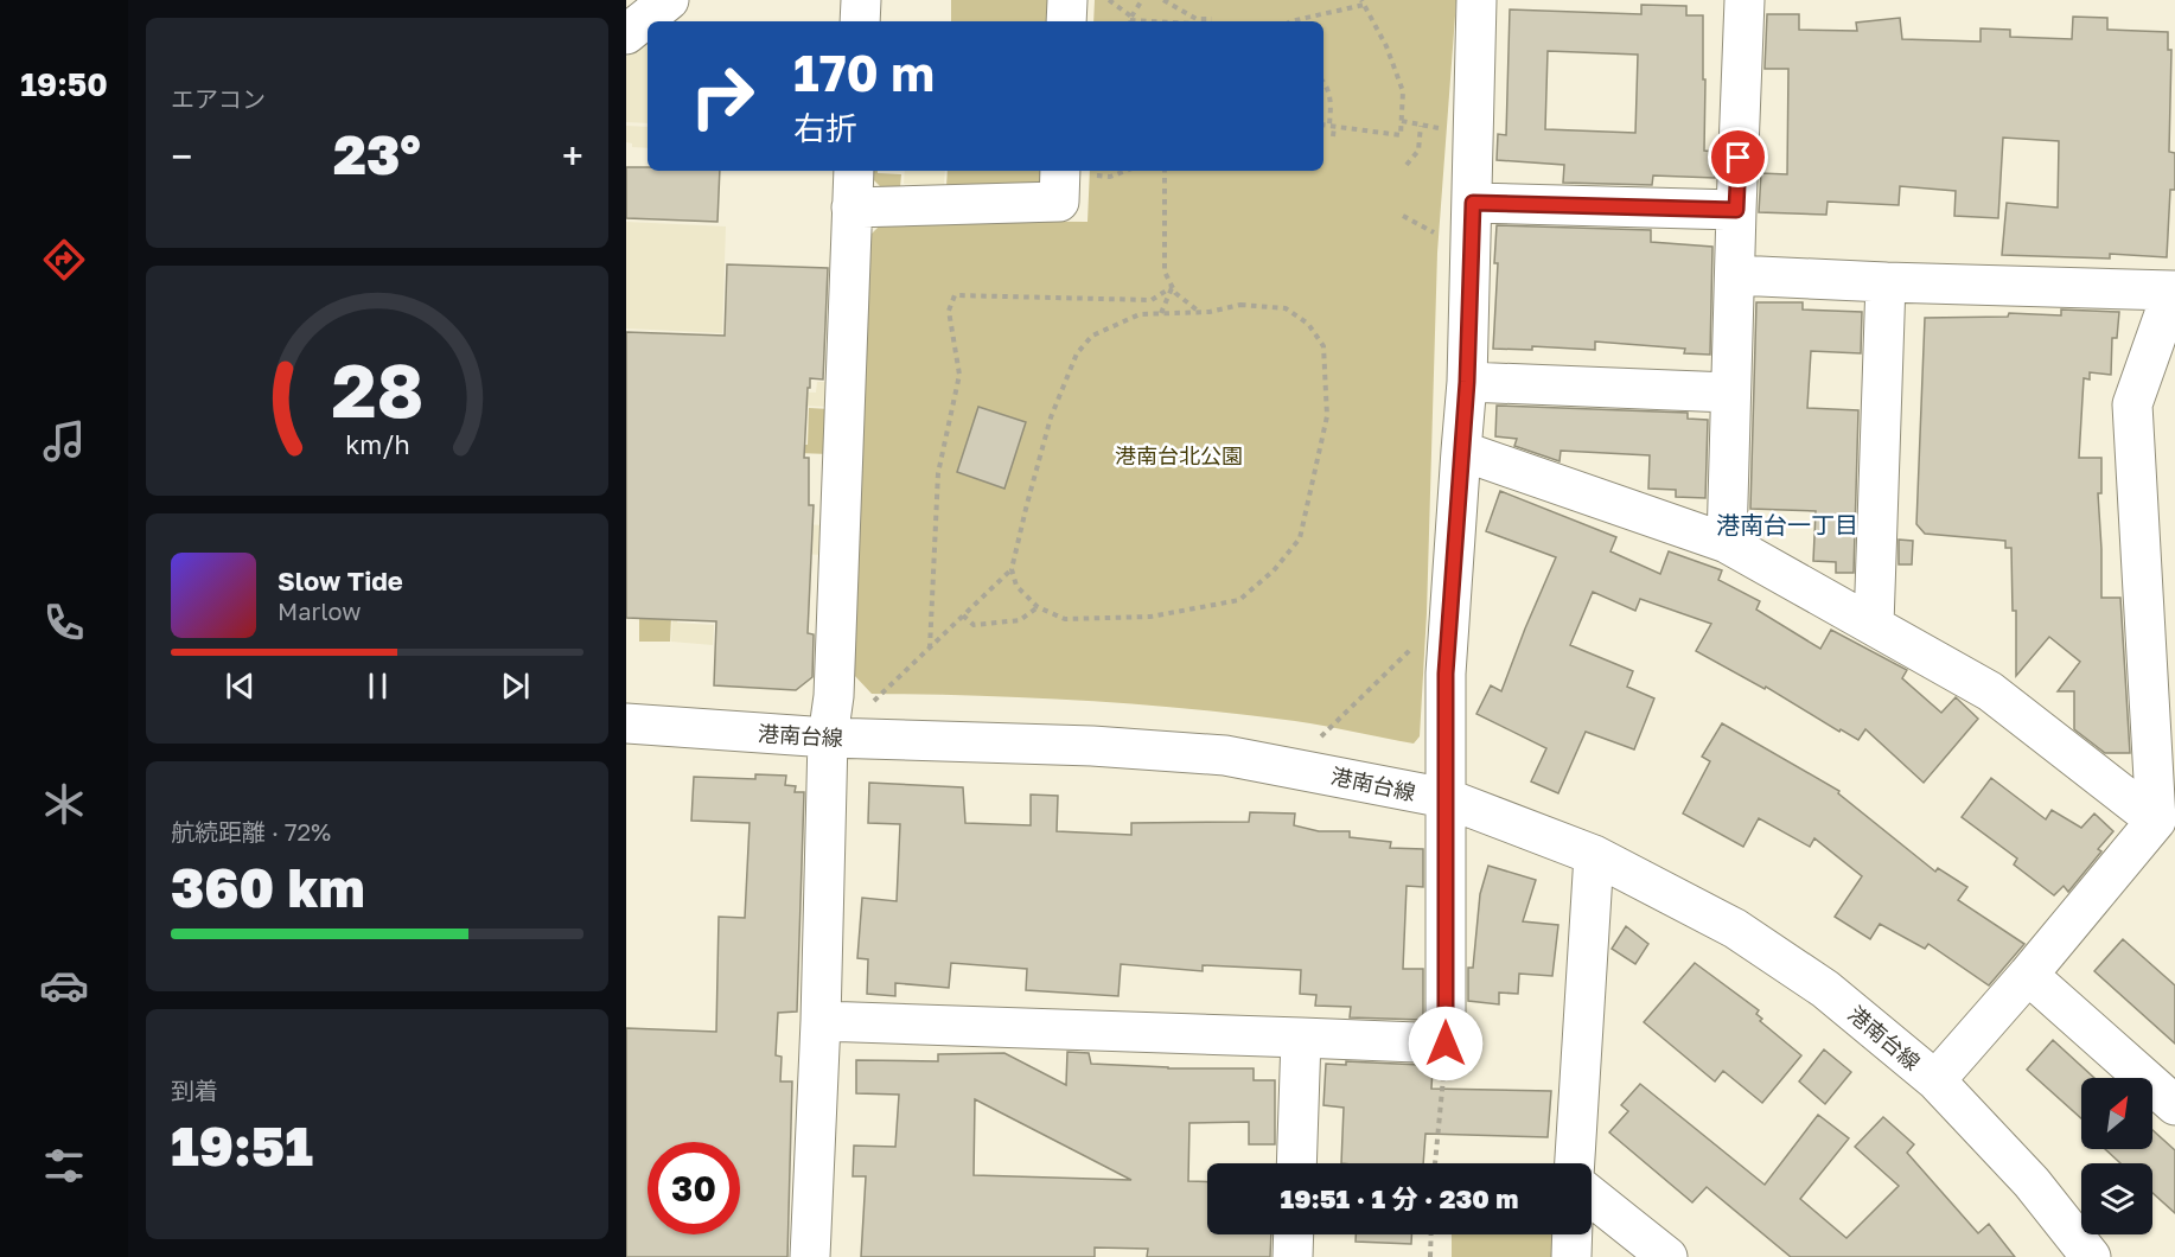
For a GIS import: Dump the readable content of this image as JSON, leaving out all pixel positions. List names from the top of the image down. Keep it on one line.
{"streets":{"street":["港南台線"]},"districts":["港南台一丁目"],"parks":["港南台北公園"],"north":"top right","page":{"tabs":"19:50","tile":["エアコン",["航続距離 · 72%","360 km"],["到着","19:51"]],"turn":["170 m","右折"],"heat":["−","23°","+"],"song":["Slow Tide","Marlow"],"limit":"30","trip":"19:51 · 1 分 · 230 m","gauge":["28","km/h"]}}
